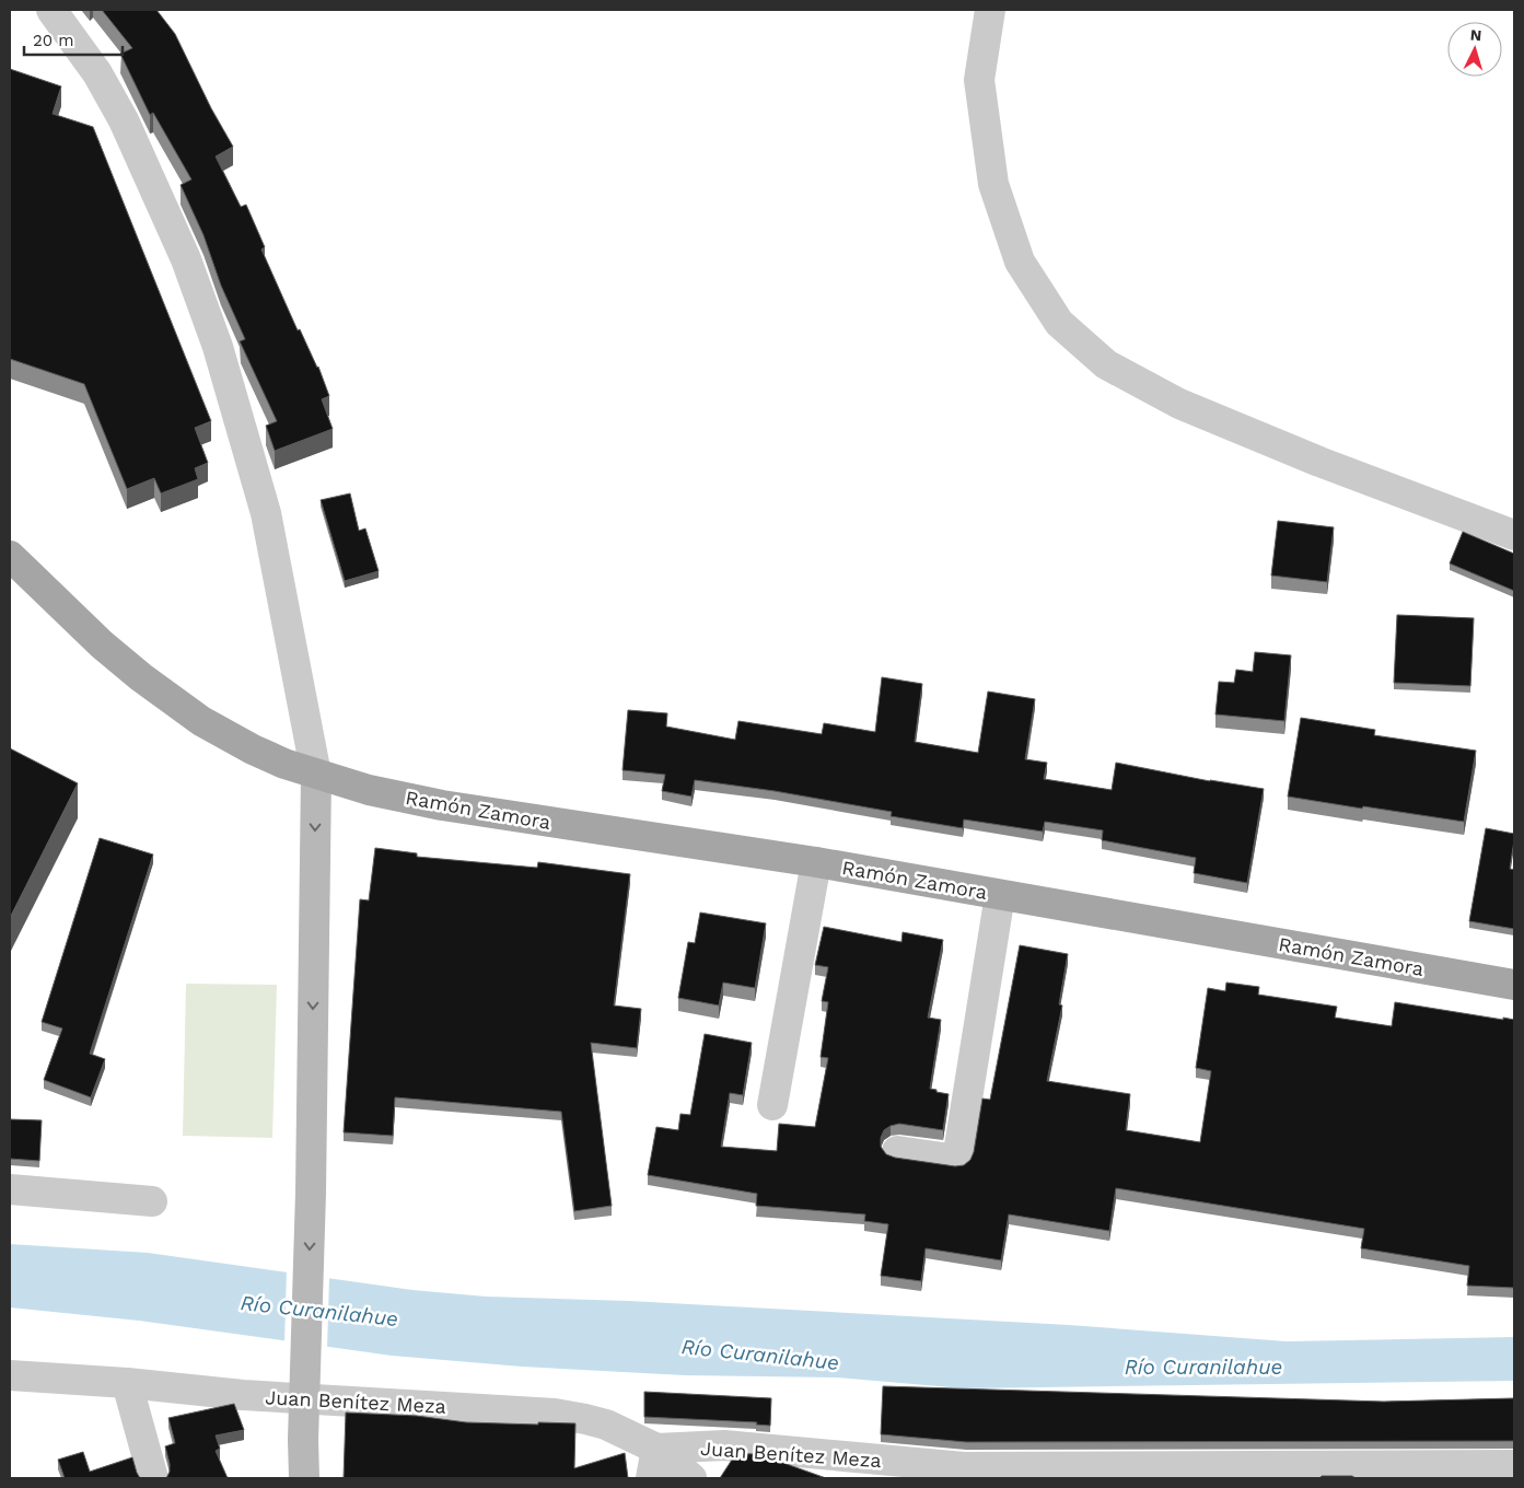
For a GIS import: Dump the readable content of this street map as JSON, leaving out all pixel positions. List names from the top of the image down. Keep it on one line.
{"streets":{"main road":["Ramón Zamora"],"street":["Juan Benítez Meza"]},"water":["Río Curanilahue"],"scale_bar":"20 m","north":"top"}
